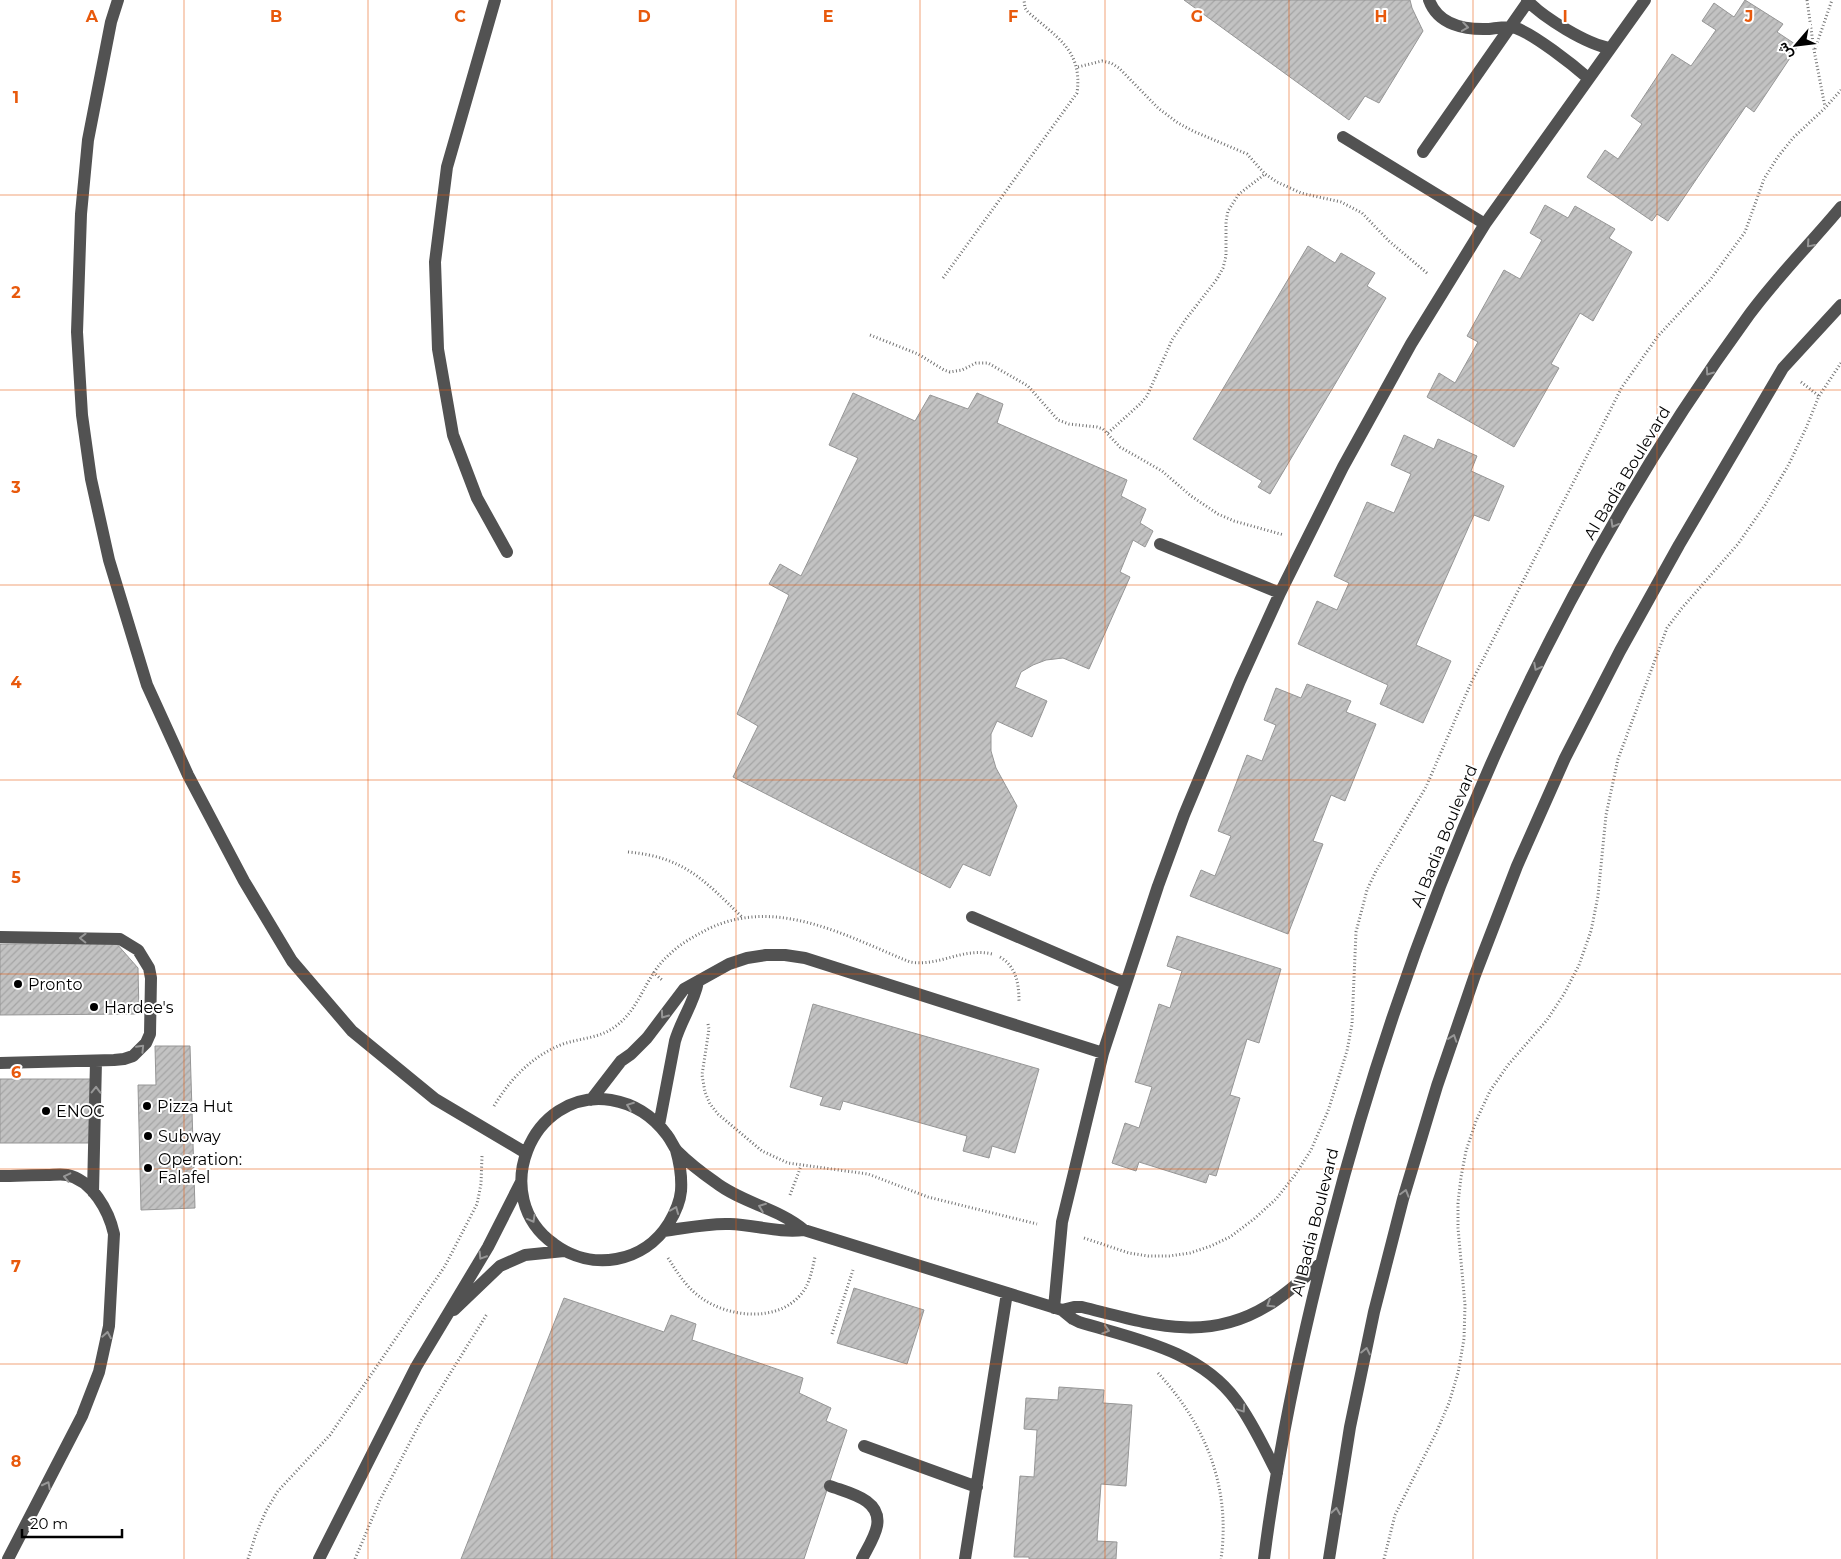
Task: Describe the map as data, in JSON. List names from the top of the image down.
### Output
{
  "streets": {
    "street": ["Al Badia Boulevard"]
  },
  "places": [
    "Pronto",
    "Hardee's",
    "Pizza Hut",
    "ENOC",
    "Subway",
    "Operation: Falafel"
  ],
  "scale_bar": "20 m",
  "north": "bottom left",
  "grid": {
    "columns": [
      "A",
      "B",
      "C",
      "D",
      "E",
      "F",
      "G",
      "H",
      "I",
      "J"
    ],
    "rows": [
      "1",
      "2",
      "3",
      "4",
      "5",
      "6",
      "7",
      "8"
    ]
  }
}
